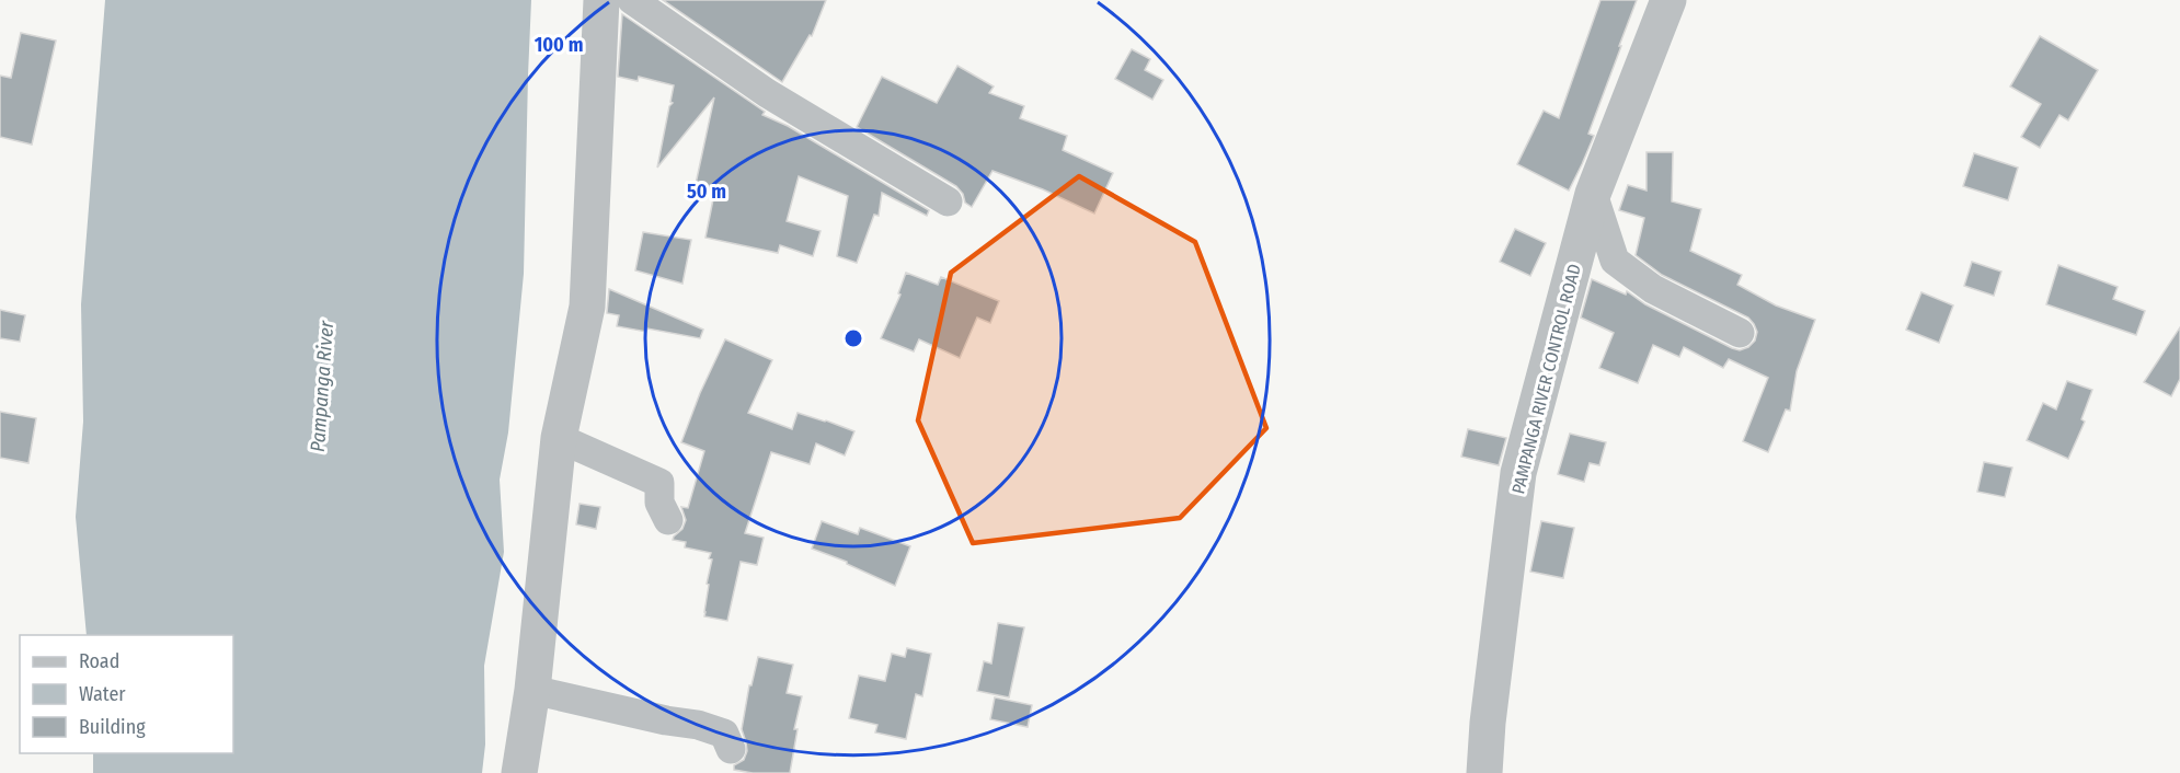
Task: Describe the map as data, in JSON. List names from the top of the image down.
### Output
{
  "streets": {
    "street": ["PAMPANGA RIVER CONTROL ROAD"]
  },
  "water": ["Pampanga River"],
  "legend": ["Road", "Water", "Building"],
  "rings": ["100 m", "50 m"]
}
